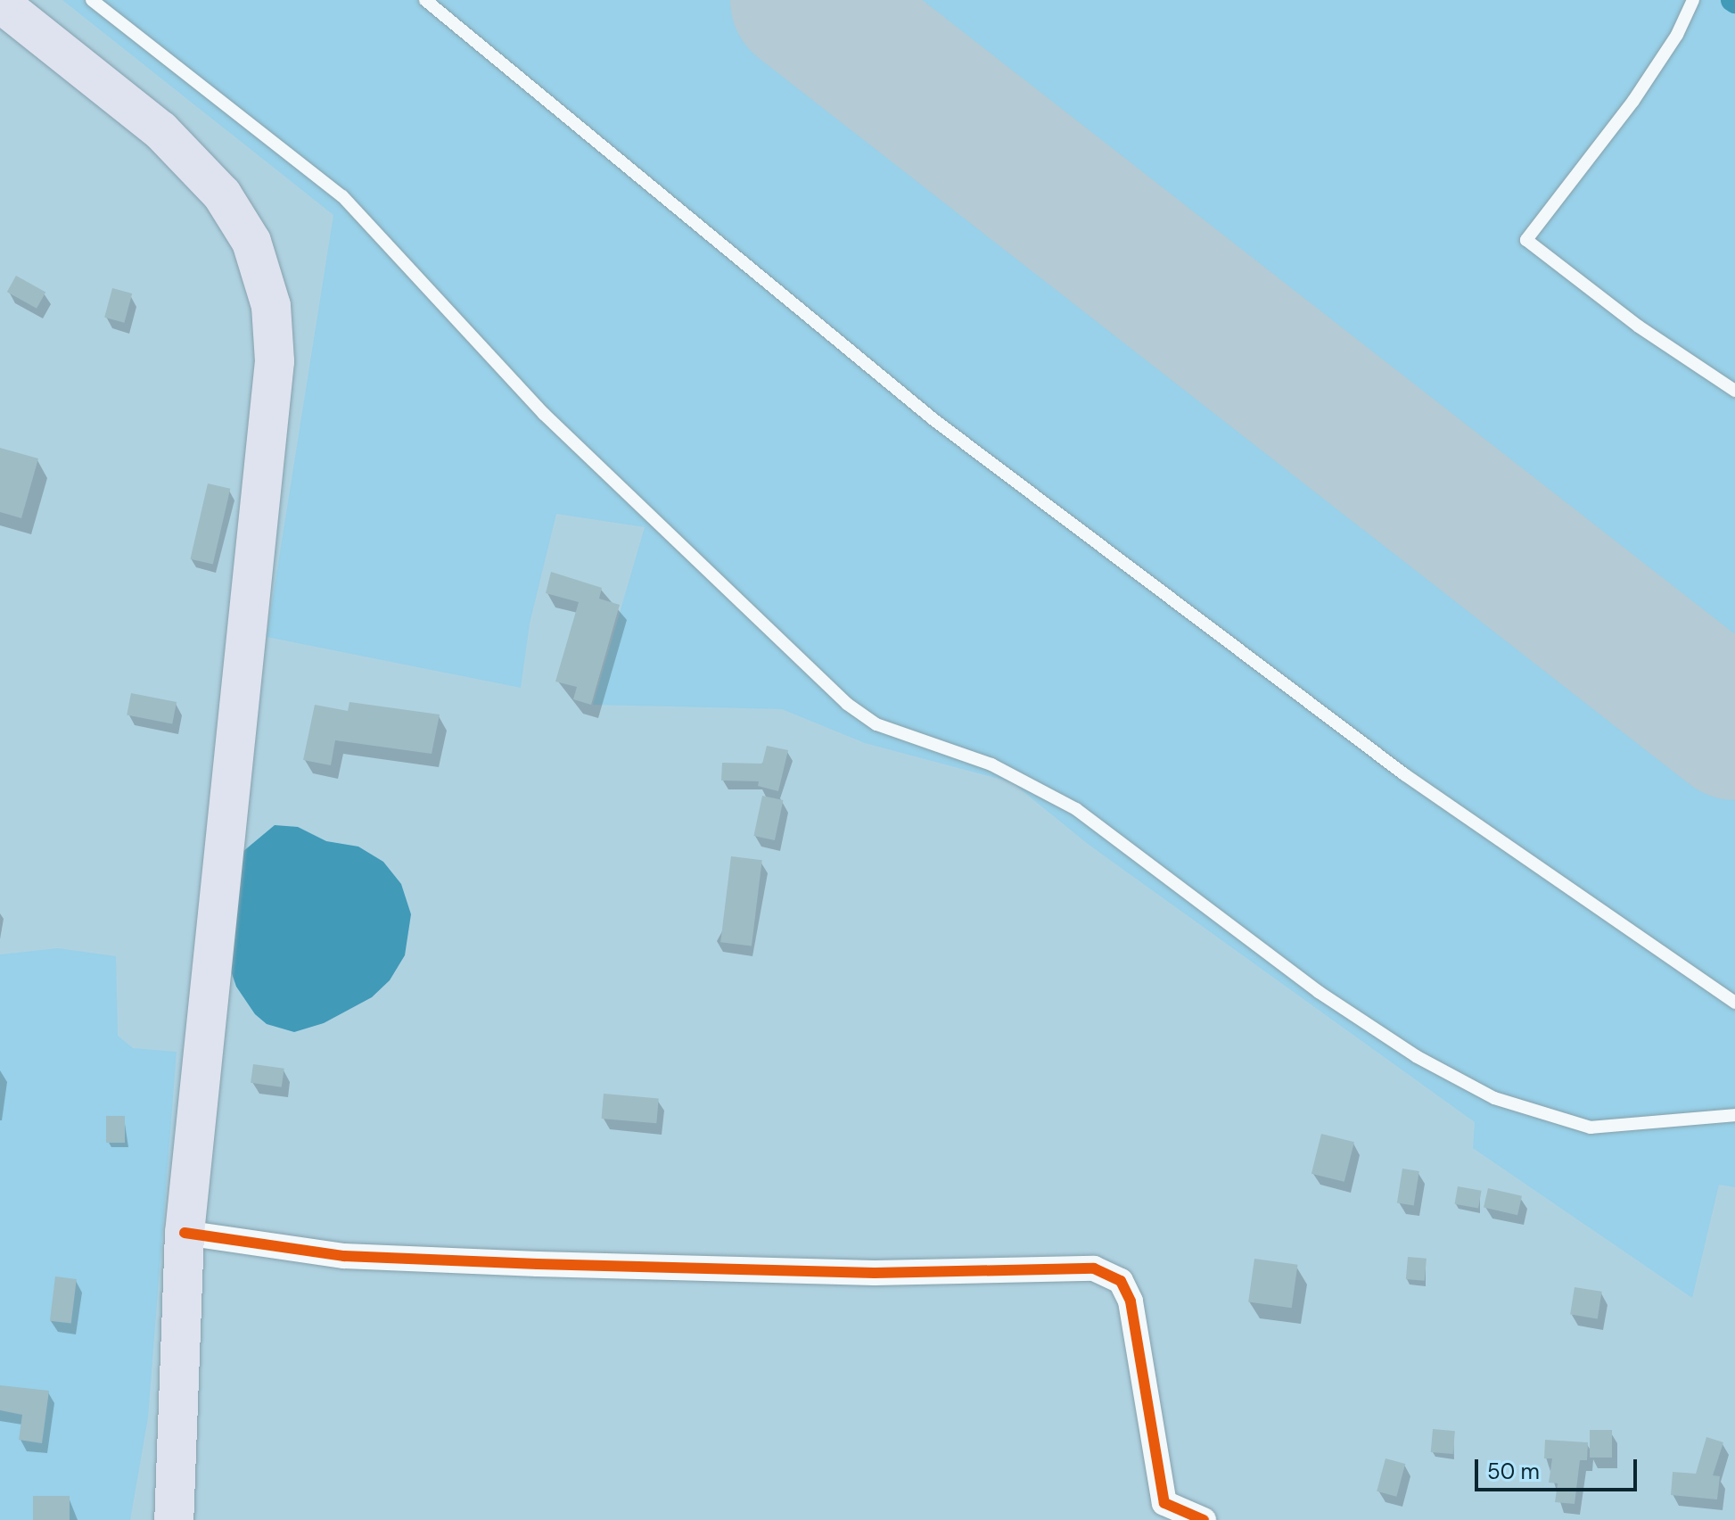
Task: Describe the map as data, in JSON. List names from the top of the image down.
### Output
{
  "scale_bar": "50 m"
}
